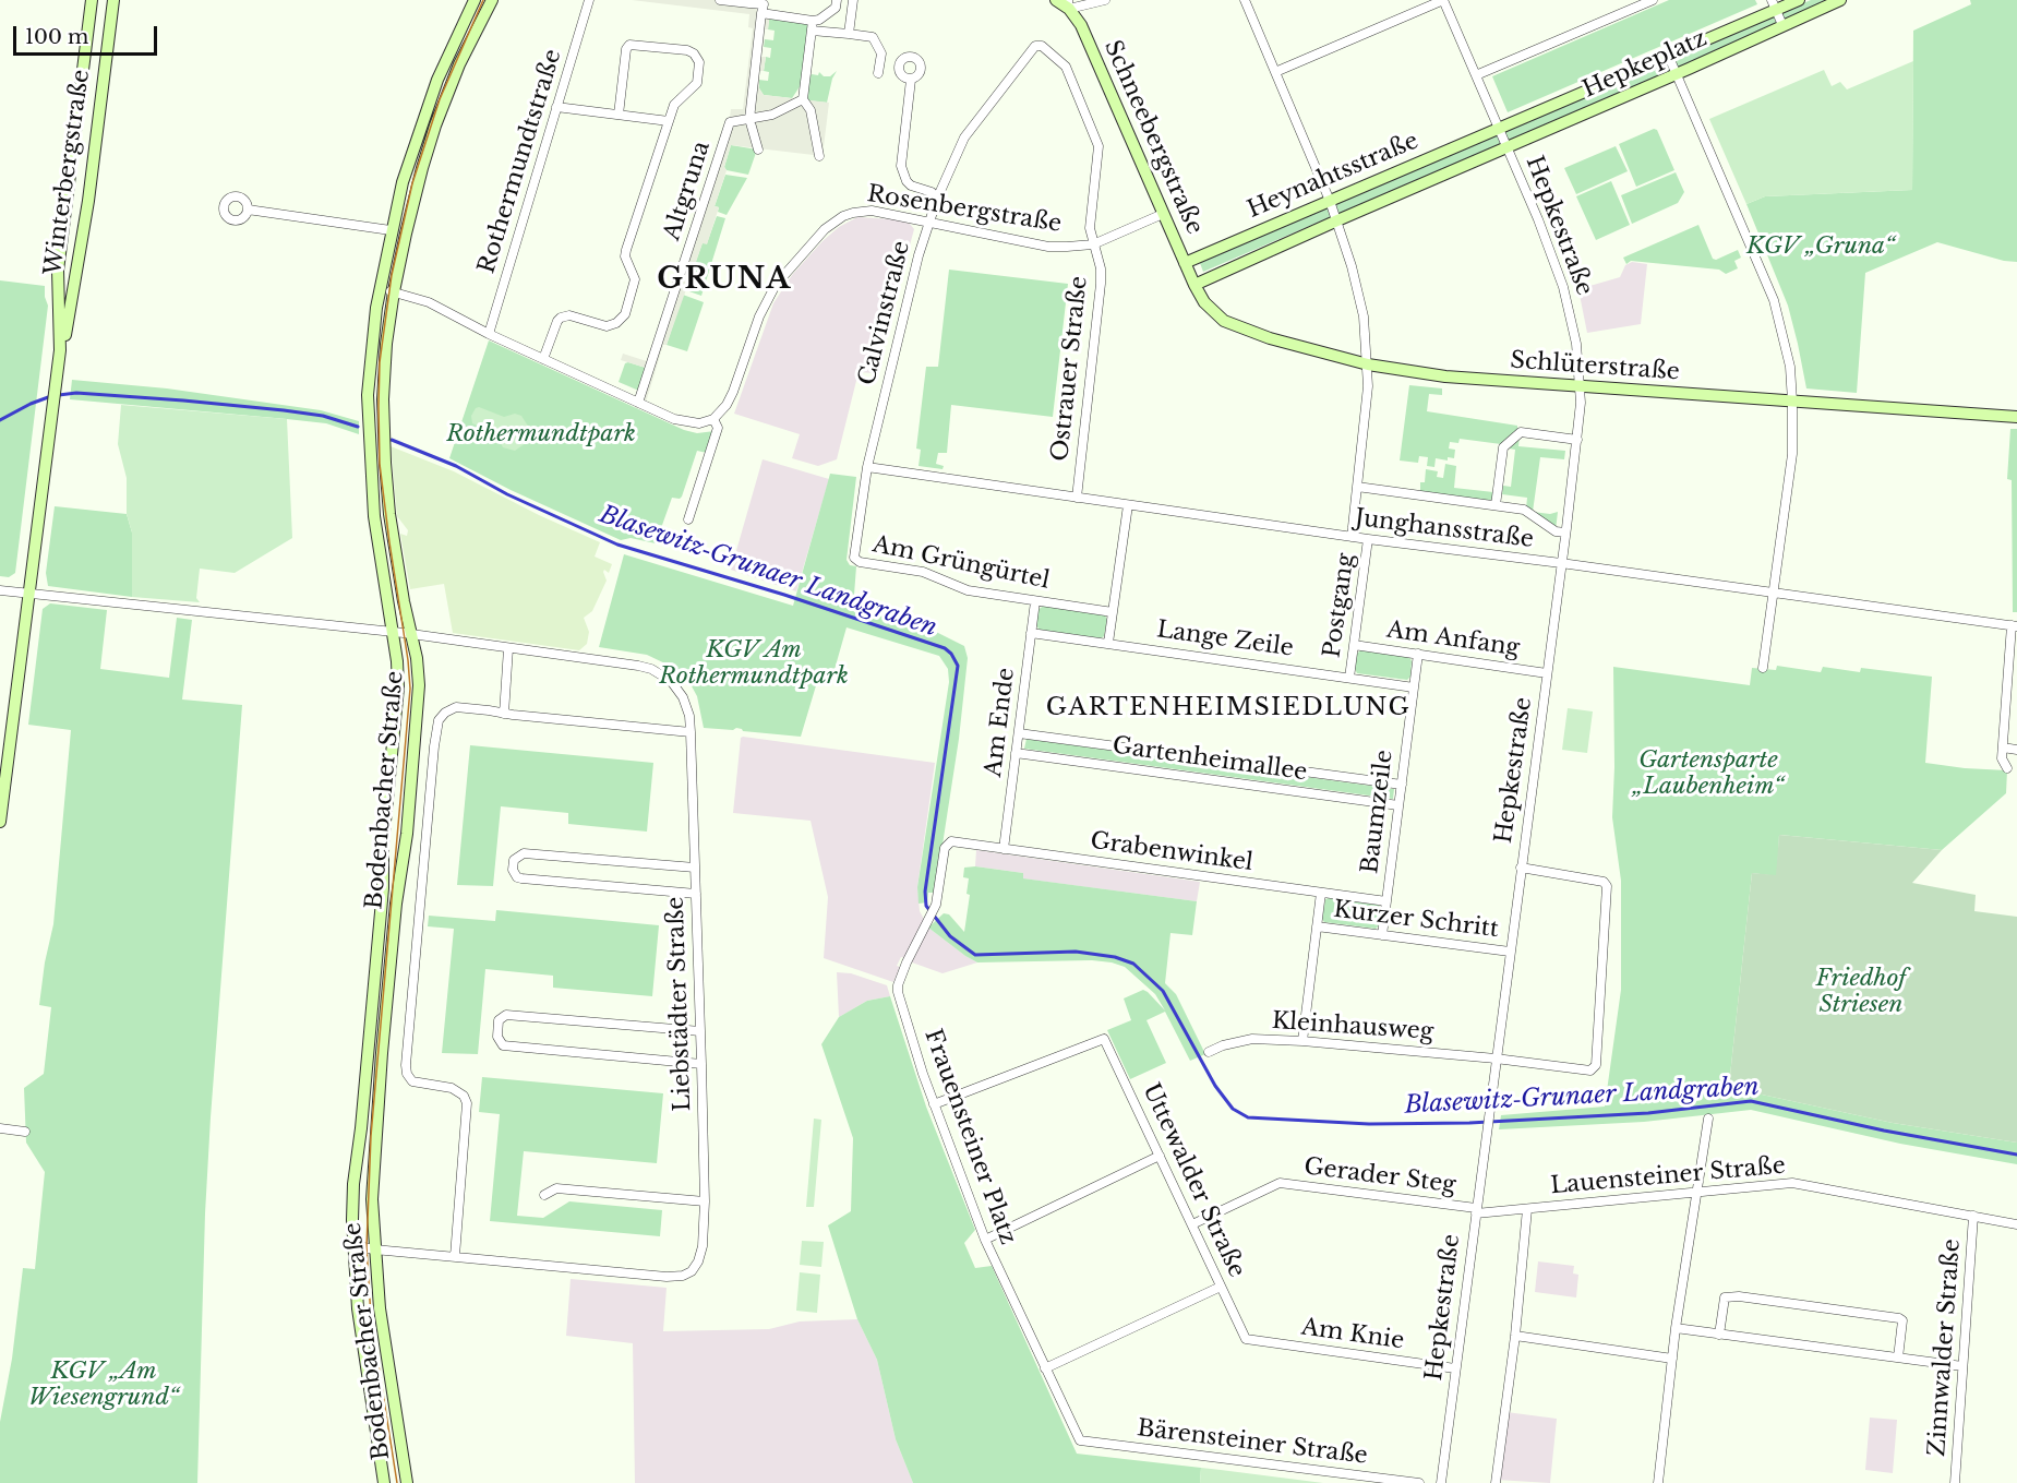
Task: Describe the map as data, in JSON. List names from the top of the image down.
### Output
{
  "streets": {
    "street": [
      "Hepkeplatz",
      "Schneebergstraße",
      "Rothermundtstraße",
      "Winterbergstraße",
      "Heynahtsstraße",
      "Altgruna",
      "Rosenbergstraße",
      "Hepkestraße",
      "Calvinstraße",
      "Schlüterstraße",
      "Ostrauer Straße",
      "Junghansstraße",
      "Am Grüngürtel",
      "Postgang",
      "Lange Zeile",
      "Am Anfang",
      "Am Ende",
      "Gartenheimallee",
      "Bodenbacher Straße",
      "Baumzeile",
      "Grabenwinkel",
      "Kurzer Schritt",
      "Liebstädter Straße",
      "Kleinhausweg",
      "Frauensteiner Platz",
      "Gerader Steg",
      "Lauensteiner Straße",
      "Uttewalder Straße",
      "Am Knie",
      "Zinnwalder Straße",
      "Bärensteiner Straße"
    ]
  },
  "crossings": [
    ["Hepkeplatz", "Heynahtsstraße"],
    ["Hepkeplatz", "Hepkestraße"],
    ["Schneebergstraße", "Heynahtsstraße"],
    ["Schneebergstraße", "Rosenbergstraße"],
    ["Schneebergstraße", "Schlüterstraße"],
    ["Winterbergstraße", "Liebstädter Straße"],
    ["Heynahtsstraße", "Hepkestraße"],
    ["Heynahtsstraße", "Schlüterstraße"],
    ["Rosenbergstraße", "Calvinstraße"],
    ["Rosenbergstraße", "Ostrauer Straße"],
    ["Hepkestraße", "Schlüterstraße"],
    ["Hepkestraße", "Junghansstraße"],
    ["Hepkestraße", "Am Anfang"],
    ["Hepkestraße", "Kurzer Schritt"],
    ["Hepkestraße", "Kleinhausweg"],
    ["Hepkestraße", "Gerader Steg"],
    ["Hepkestraße", "Lauensteiner Straße"],
    ["Hepkestraße", "Am Knie"],
    ["Calvinstraße", "Ostrauer Straße"],
    ["Calvinstraße", "Junghansstraße"],
    ["Calvinstraße", "Am Grüngürtel"],
    ["Ostrauer Straße", "Junghansstraße"],
    ["Junghansstraße", "Am Grüngürtel"],
    ["Junghansstraße", "Postgang"],
    ["Am Grüngürtel", "Am Ende"],
    ["Postgang", "Lange Zeile"],
    ["Postgang", "Am Anfang"],
    ["Lange Zeile", "Am Ende"],
    ["Lange Zeile", "Baumzeile"],
    ["Am Anfang", "Baumzeile"],
    ["Am Ende", "Gartenheimallee"],
    ["Am Ende", "Grabenwinkel"],
    ["Gartenheimallee", "Baumzeile"],
    ["Bodenbacher Straße", "Liebstädter Straße"],
    ["Baumzeile", "Grabenwinkel"],
    ["Baumzeile", "Kurzer Schritt"],
    ["Grabenwinkel", "Frauensteiner Platz"],
    ["Frauensteiner Platz", "Uttewalder Straße"],
    ["Frauensteiner Platz", "Bärensteiner Straße"],
    ["Gerader Steg", "Lauensteiner Straße"],
    ["Gerader Steg", "Uttewalder Straße"],
    ["Lauensteiner Straße", "Zinnwalder Straße"],
    ["Uttewalder Straße", "Am Knie"]
  ],
  "districts": ["GRUNA", "GARTENHEIMSIEDLUNG"],
  "water": ["Blasewitz‐Grunaer Landgraben"],
  "parks": [
    "KGV „Gruna“",
    "Rothermundtpark",
    "KGV Am Rothermundtpark",
    "Gartensparte „Laubenheim“",
    "Friedhof Striesen",
    "KGV „Am Wiesengrund“"
  ],
  "scale_bar": "100 m"
}
